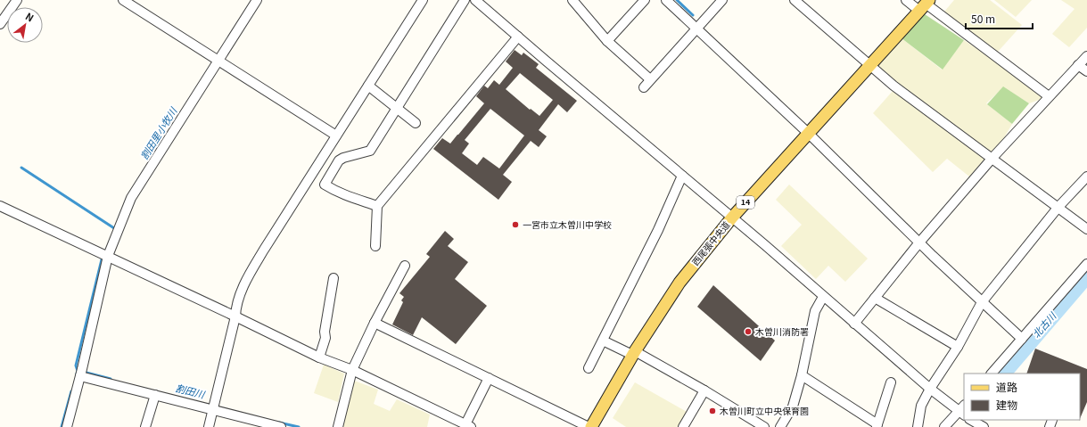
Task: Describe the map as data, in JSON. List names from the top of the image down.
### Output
{
  "streets": {
    "main road": ["14", "西尾張中央道"]
  },
  "water": ["割田里小牧川", "北古川", "割田川"],
  "places": ["一宮市立木曽川中学校", "木曽川消防署", "木曽川町立中央保育園"],
  "legend": ["道路", "建物"],
  "scale_bar": "50 m",
  "north": "top right"
}
